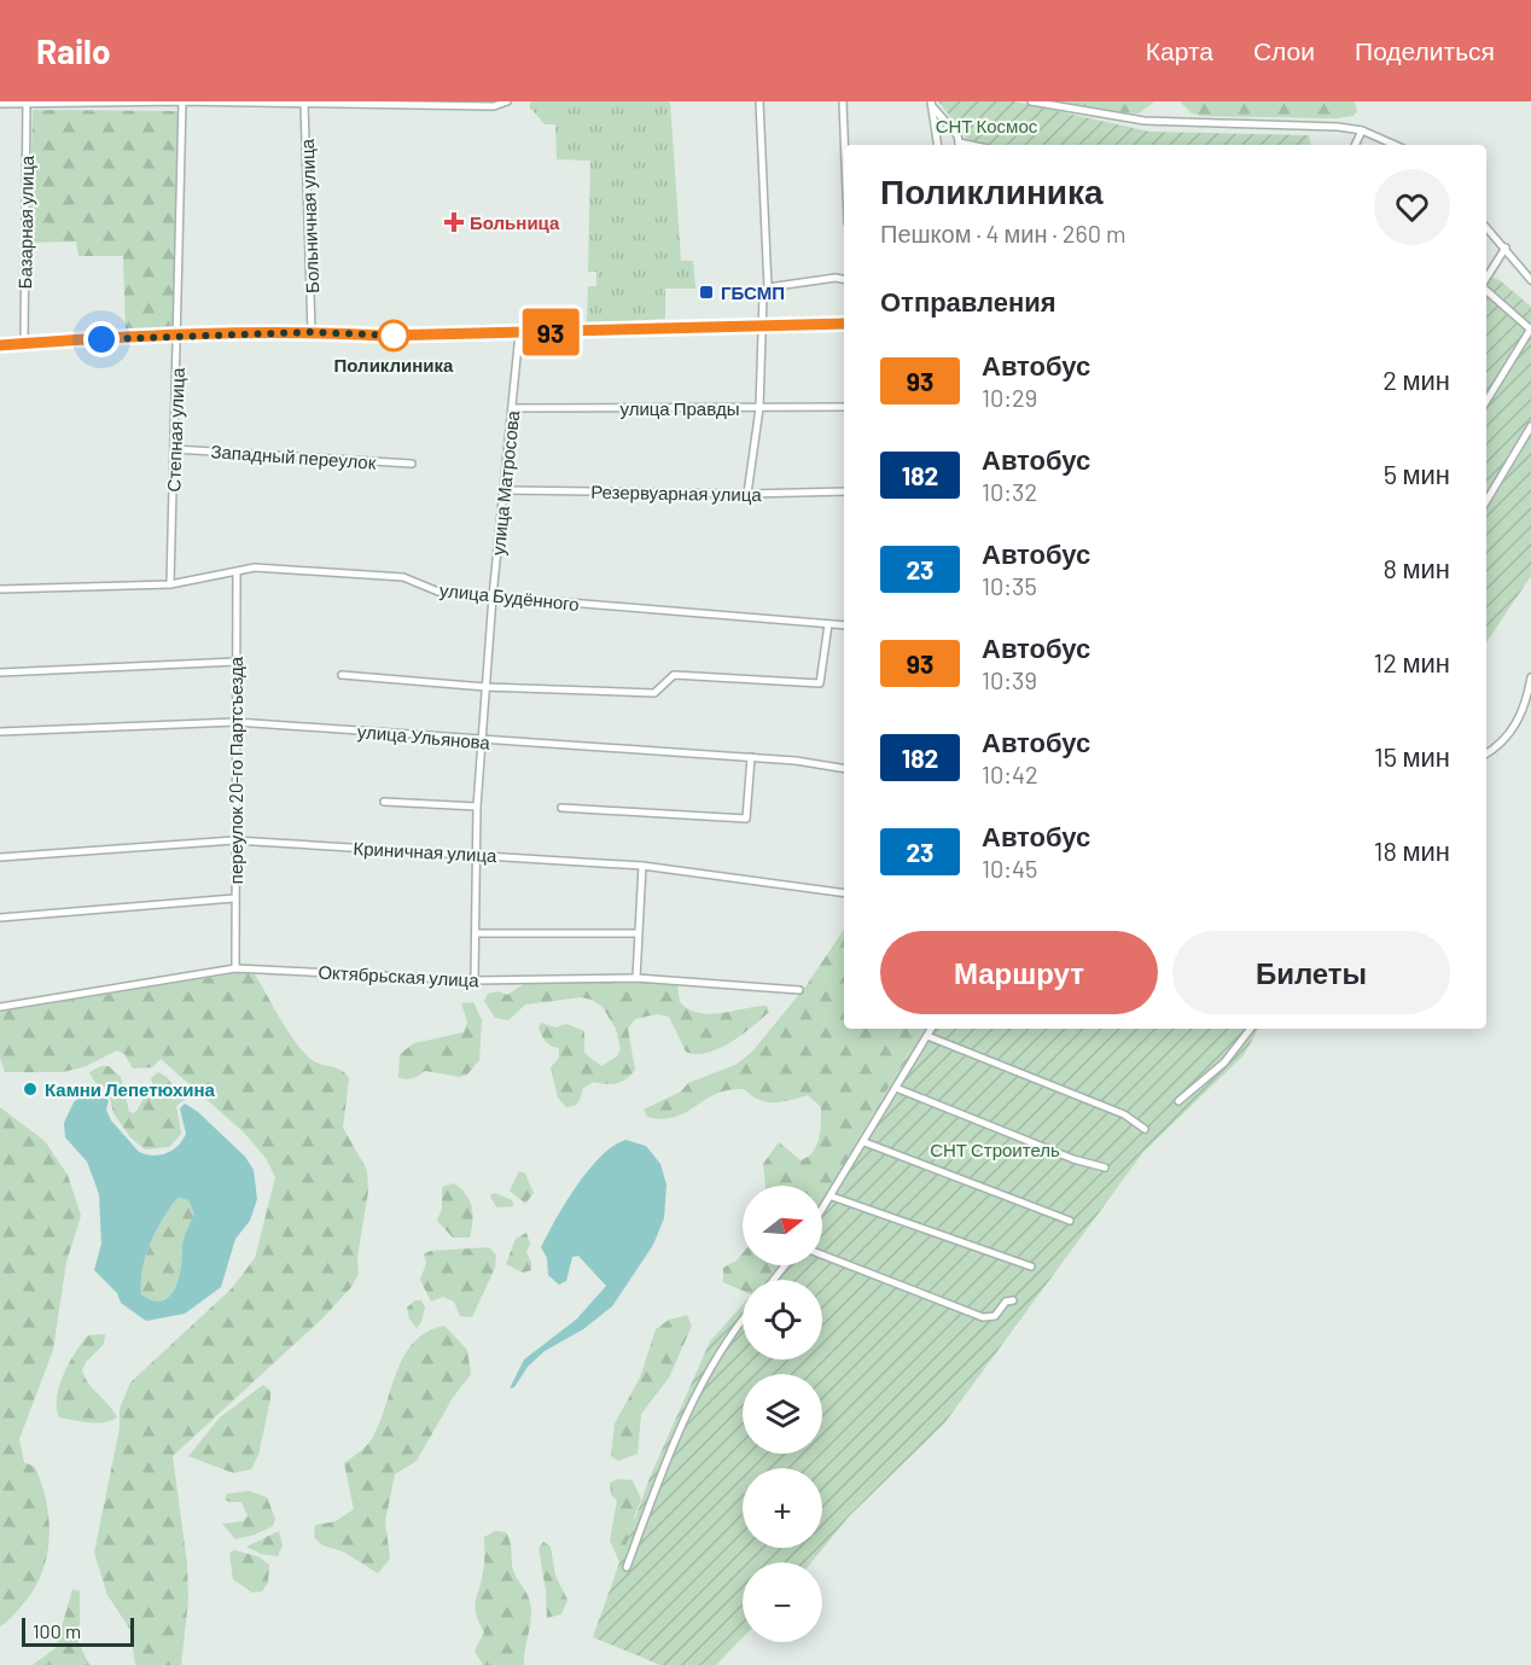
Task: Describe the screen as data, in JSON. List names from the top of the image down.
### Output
{
  "streets": {
    "street": [
      "Больничная улица",
      "Базарная улица",
      "улица Правды",
      "Степная улица",
      "Западный переулок",
      "улица Матросова",
      "Резервуарная улица",
      "улица Будённого",
      "улица Ульянова",
      "переулок 20-го Партсъезда",
      "Криничная улица",
      "Октябрьская улица"
    ]
  },
  "crossings": [
    ["улица Правды", "улица Матросова"],
    ["Степная улица", "Западный переулок"],
    ["Степная улица", "улица Будённого"],
    ["улица Матросова", "Резервуарная улица"],
    ["улица Матросова", "улица Будённого"],
    ["улица Матросова", "улица Ульянова"],
    ["улица Матросова", "Криничная улица"],
    ["улица Матросова", "Октябрьская улица"],
    ["улица Будённого", "переулок 20-го Партсъезда"],
    ["улица Ульянова", "переулок 20-го Партсъезда"],
    ["переулок 20-го Партсъезда", "Криничная улица"],
    ["переулок 20-го Партсъезда", "Октябрьская улица"]
  ],
  "parks": ["СНТ Космос", "СНТ Строитель"],
  "places": {
    "health": ["Больница"],
    "transit": ["ГБСМП"],
    "other": ["Поликлиника", "Камни Лепетюхина"]
  },
  "lines": ["bus line 93"],
  "scale_bar": "100 m",
  "north": "right",
  "page": {
    "header": "Railo",
    "nav": ["Карта", "Слои", "Поделиться"],
    "on_map": "93",
    "heading": [
      ["Поликлиника", "Пешком · 4 мин · 260 m"],
      "Отправления"
    ],
    "list": [
      {
        "mark": "93",
        "name": "Автобус",
        "note": "10:29",
        "value": "2 мин"
      },
      {
        "mark": "182",
        "name": "Автобус",
        "note": "10:32",
        "value": "5 мин"
      },
      {
        "mark": "23",
        "name": "Автобус",
        "note": "10:35",
        "value": "8 мин"
      },
      {
        "mark": "93",
        "name": "Автобус",
        "note": "10:39",
        "value": "12 мин"
      },
      {
        "mark": "182",
        "name": "Автобус",
        "note": "10:42",
        "value": "15 мин"
      },
      {
        "mark": "23",
        "name": "Автобус",
        "note": "10:45",
        "value": "18 мин"
      }
    ],
    "buttons": ["Маршрут", "Билеты"],
    "map_buttons": ["+", "−"],
    "scale": "100 m"
  }
}
